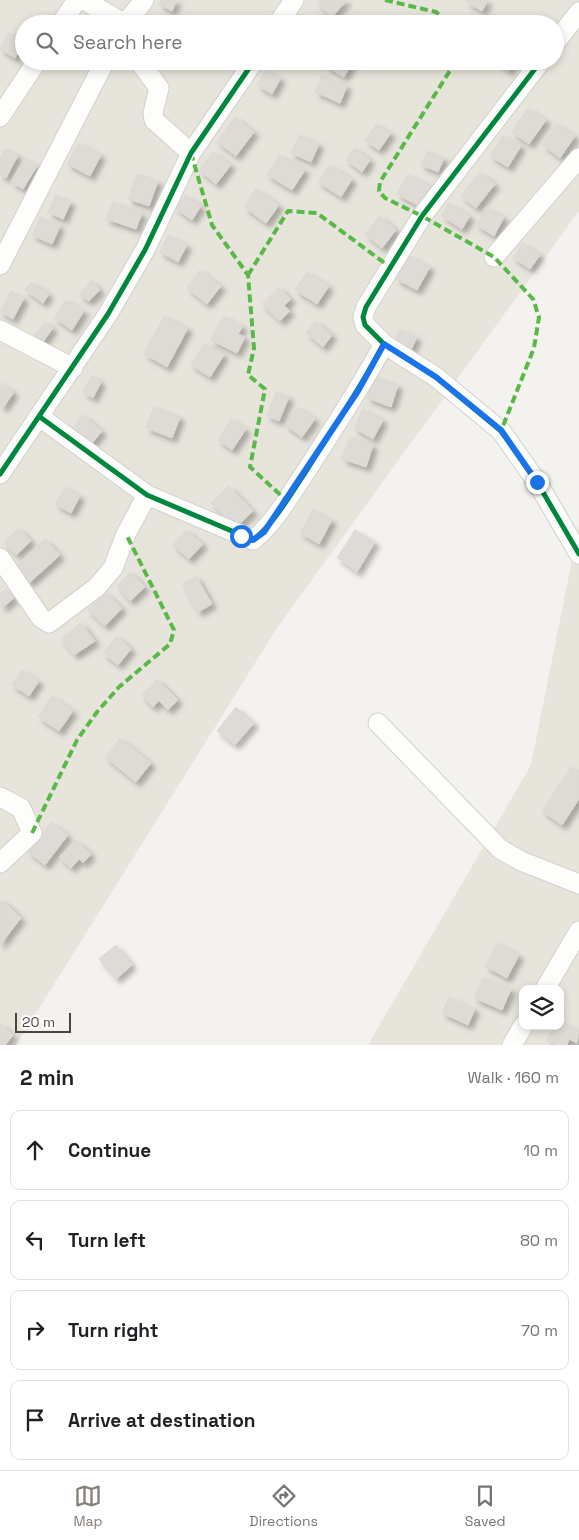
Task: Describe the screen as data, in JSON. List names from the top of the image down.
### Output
{
  "scale_bar": "20 m",
  "page": {
    "search": "Search here",
    "scale": "20 m",
    "heading": ["2 min", "Walk · 160 m"],
    "list": [
      ["Continue", "10 m"],
      ["Turn left", "80 m"],
      ["Turn right", "70 m"],
      "Arrive at destination"
    ],
    "nav": ["Map", "Directions", "Saved"]
  }
}
